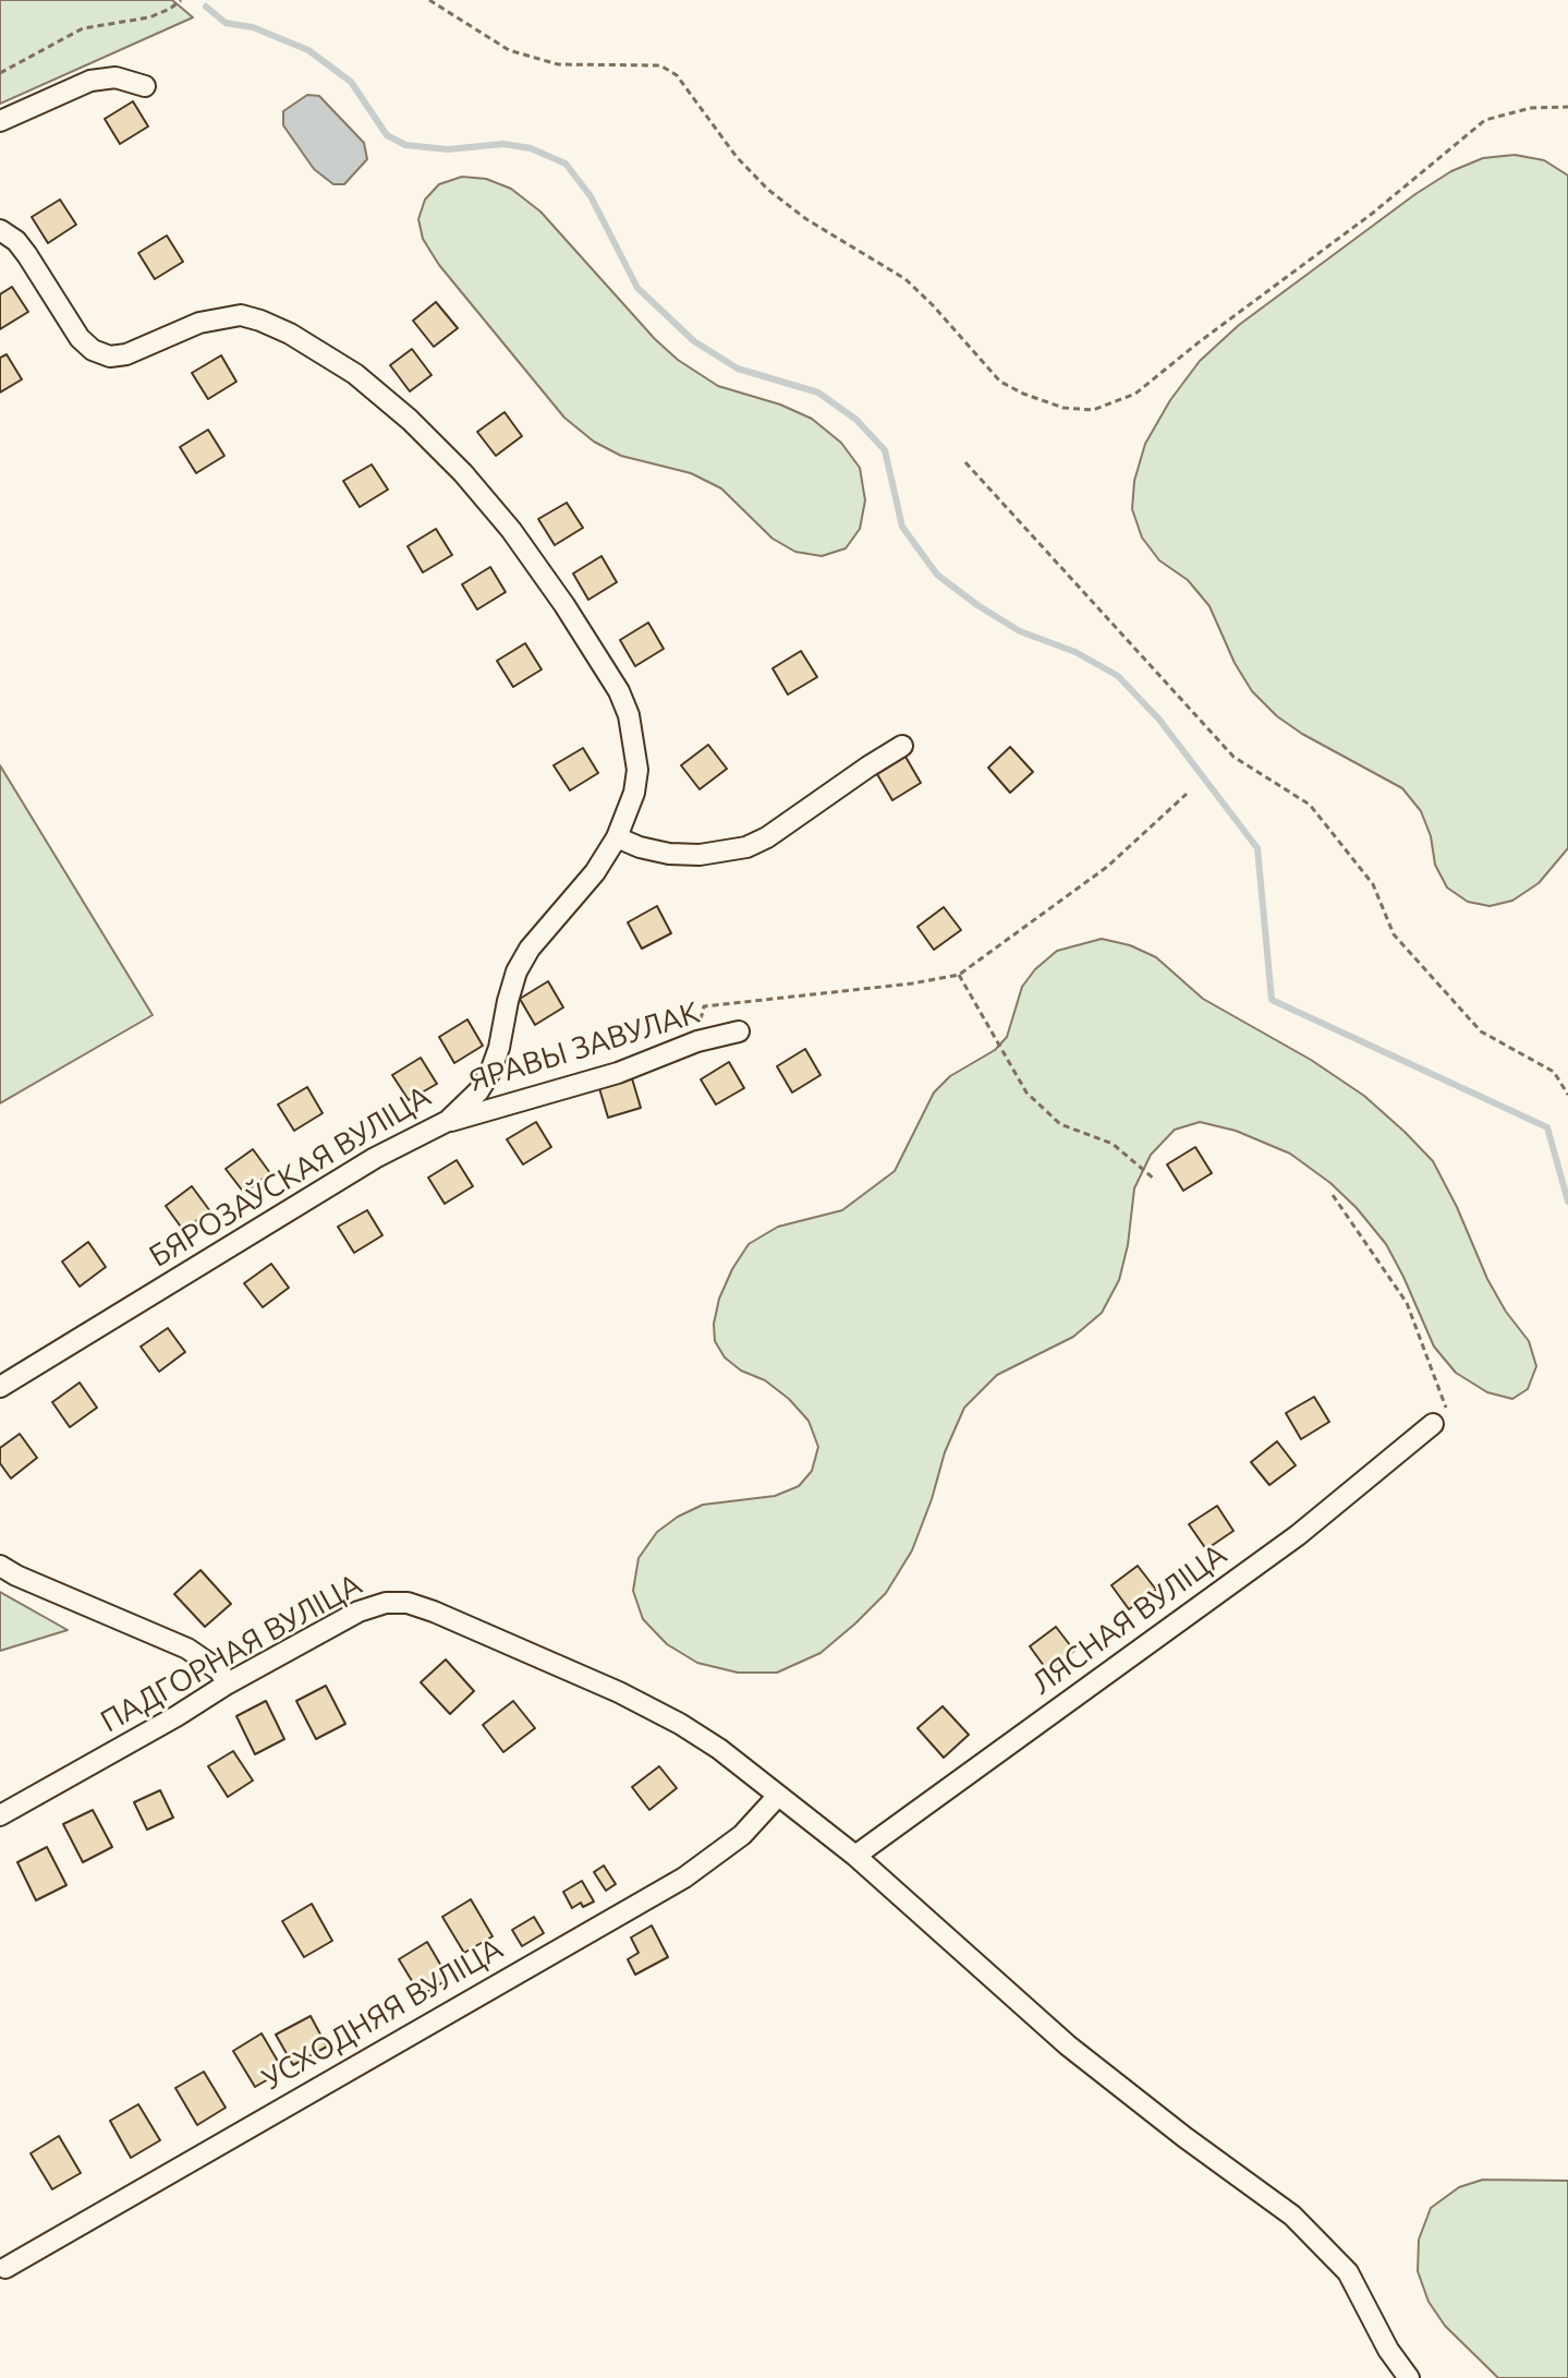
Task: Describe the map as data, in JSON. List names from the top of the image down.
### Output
{
  "streets": {
    "street": [
      "ЯРАВЫ ЗАВУЛАК",
      "БЯРОЗАЎСКАЯ ВУЛІЦА",
      "ЛЯСНАЯ ВУЛІЦА",
      "ПАДГОРНАЯ ВУЛІЦА",
      "УСХОДНЯЯ ВУЛІЦА"
    ]
  },
  "crossings": [
    ["ЯРАВЫ ЗАВУЛАК", "БЯРОЗАЎСКАЯ ВУЛІЦА"],
    ["ЛЯСНАЯ ВУЛІЦА", "ПАДГОРНАЯ ВУЛІЦА"],
    ["ПАДГОРНАЯ ВУЛІЦА", "УСХОДНЯЯ ВУЛІЦА"]
  ]
}
